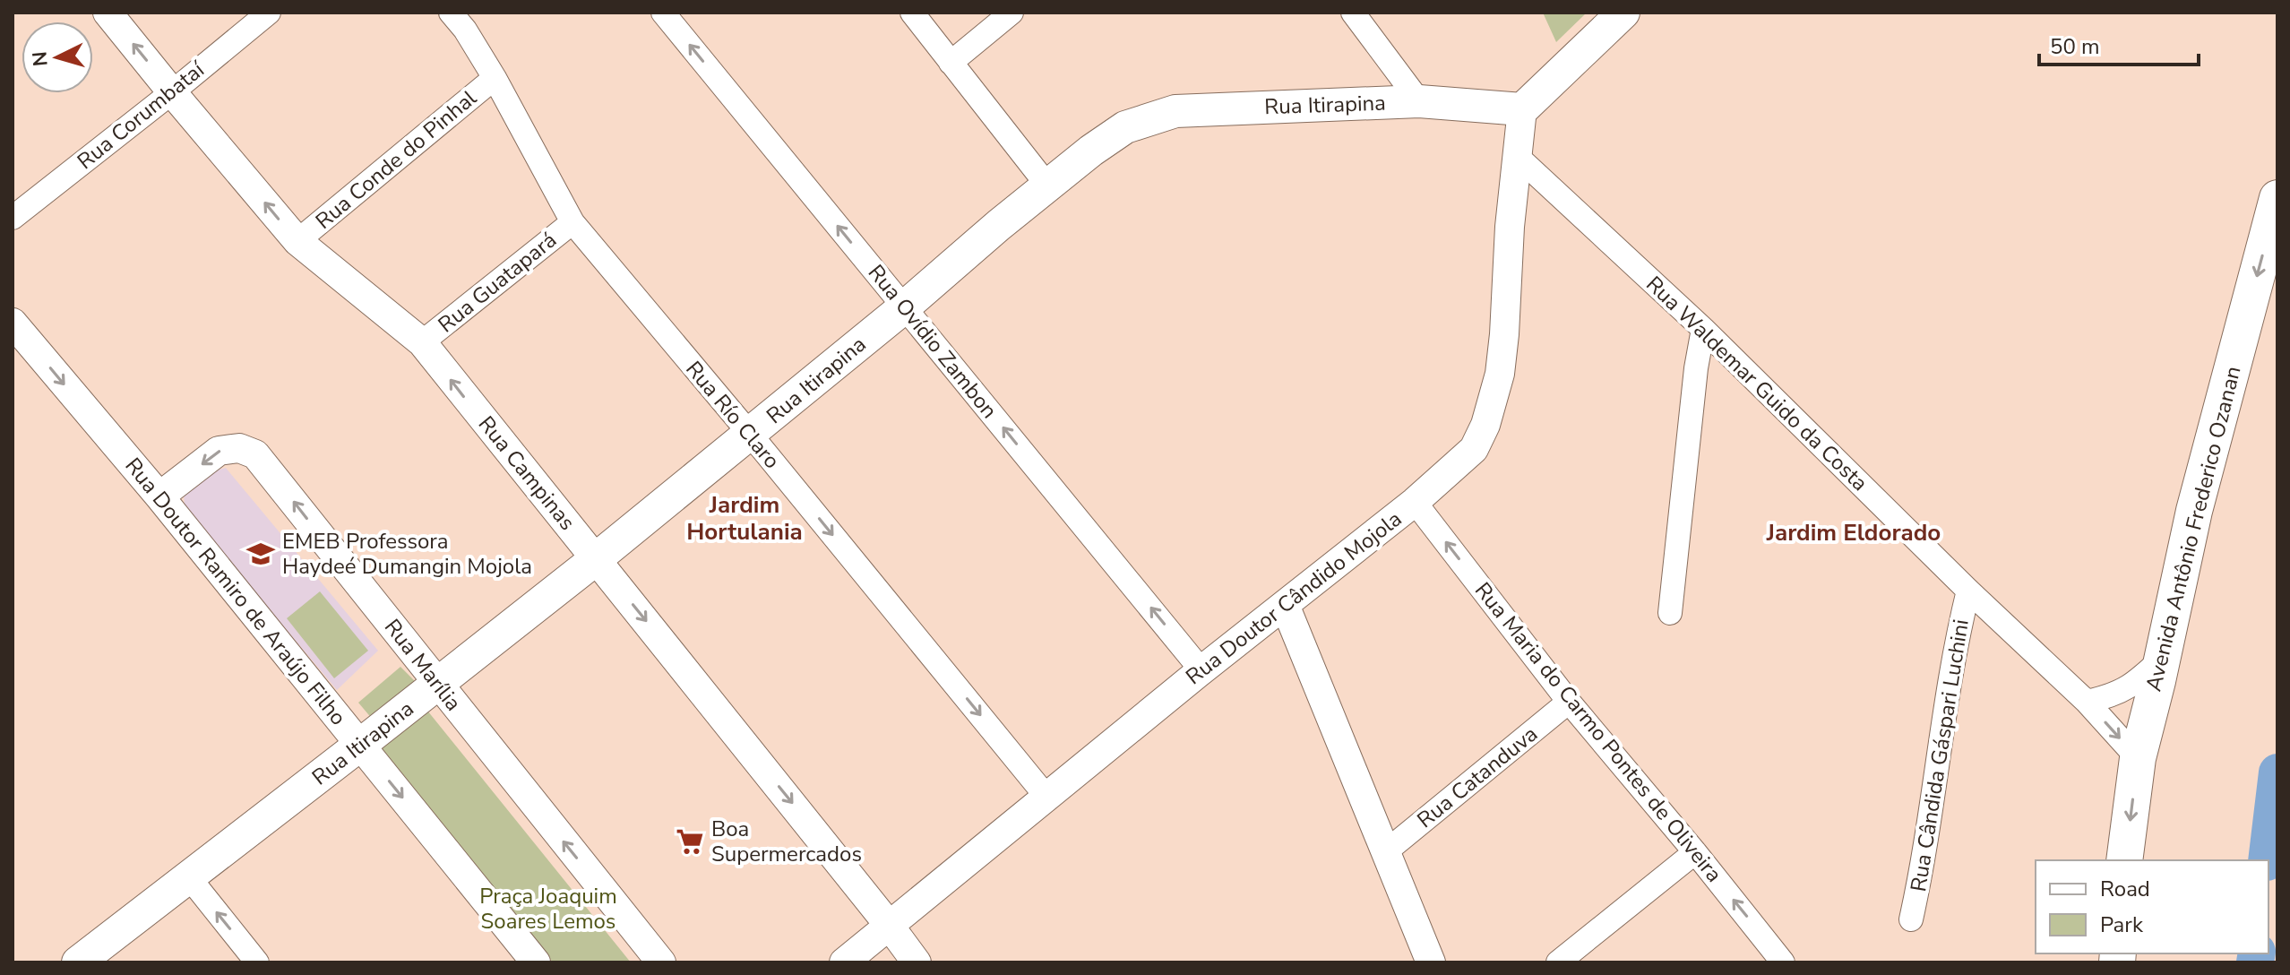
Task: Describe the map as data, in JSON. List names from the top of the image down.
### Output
{
  "streets": {
    "main road": ["Rua Itirapina", "Avenida Antônio Frederico Ozanan"],
    "street": [
      "Rua Corumbataí",
      "Rua Conde do Pinhal",
      "Rua Guatapará",
      "Rua Ovídio Zambon",
      "Rua Waldemar Guido da Costa",
      "Rua Río Claro",
      "Rua Campinas",
      "Rua Doutor Ramiro de Araújo Filho",
      "Rua Doutor Cândido Mojola",
      "Rua Marília",
      "Rua Maria do Carmo Pontes de Oliveira",
      "Rua Cândida Gáspari Luchini",
      "Rua Catanduva"
    ]
  },
  "crossings": [
    ["Rua Itirapina", "Rua Ovídio Zambon"],
    ["Rua Itirapina", "Rua Río Claro"],
    ["Rua Itirapina", "Rua Campinas"],
    ["Rua Itirapina", "Rua Doutor Ramiro de Araújo Filho"],
    ["Rua Itirapina", "Rua Doutor Cândido Mojola"],
    ["Rua Itirapina", "Rua Marília"],
    ["Rua Corumbataí", "Rua Campinas"],
    ["Rua Conde do Pinhal", "Rua Río Claro"],
    ["Rua Conde do Pinhal", "Rua Campinas"],
    ["Rua Guatapará", "Rua Río Claro"],
    ["Rua Guatapará", "Rua Campinas"],
    ["Rua Ovídio Zambon", "Rua Doutor Cândido Mojola"],
    ["Rua Waldemar Guido da Costa", "Avenida Antônio Frederico Ozanan"],
    ["Rua Waldemar Guido da Costa", "Rua Doutor Cândido Mojola"],
    ["Rua Waldemar Guido da Costa", "Rua Cândida Gáspari Luchini"],
    ["Rua Río Claro", "Rua Doutor Cândido Mojola"],
    ["Rua Campinas", "Rua Doutor Cândido Mojola"],
    ["Rua Doutor Ramiro de Araújo Filho", "Rua Marília"],
    ["Rua Doutor Cândido Mojola", "Rua Maria do Carmo Pontes de Oliveira"],
    ["Rua Maria do Carmo Pontes de Oliveira", "Rua Catanduva"]
  ],
  "one_way": [
    "Rua Ovídio Zambon",
    "Rua Río Claro",
    "Avenida Antônio Frederico Ozanan",
    "Rua Doutor Ramiro de Araújo Filho",
    "Rua Marília"
  ],
  "districts": ["Jardim Hortulania", "Jardim Eldorado"],
  "parks": ["Praça Joaquim Soares Lemos"],
  "places": {
    "school or university": ["EMEB Professora Haydeé Dumangin Mojola"],
    "supermarket": ["Boa Supermercados"]
  },
  "legend": ["Road", "Park"],
  "scale_bar": "50 m",
  "north": "left"
}
